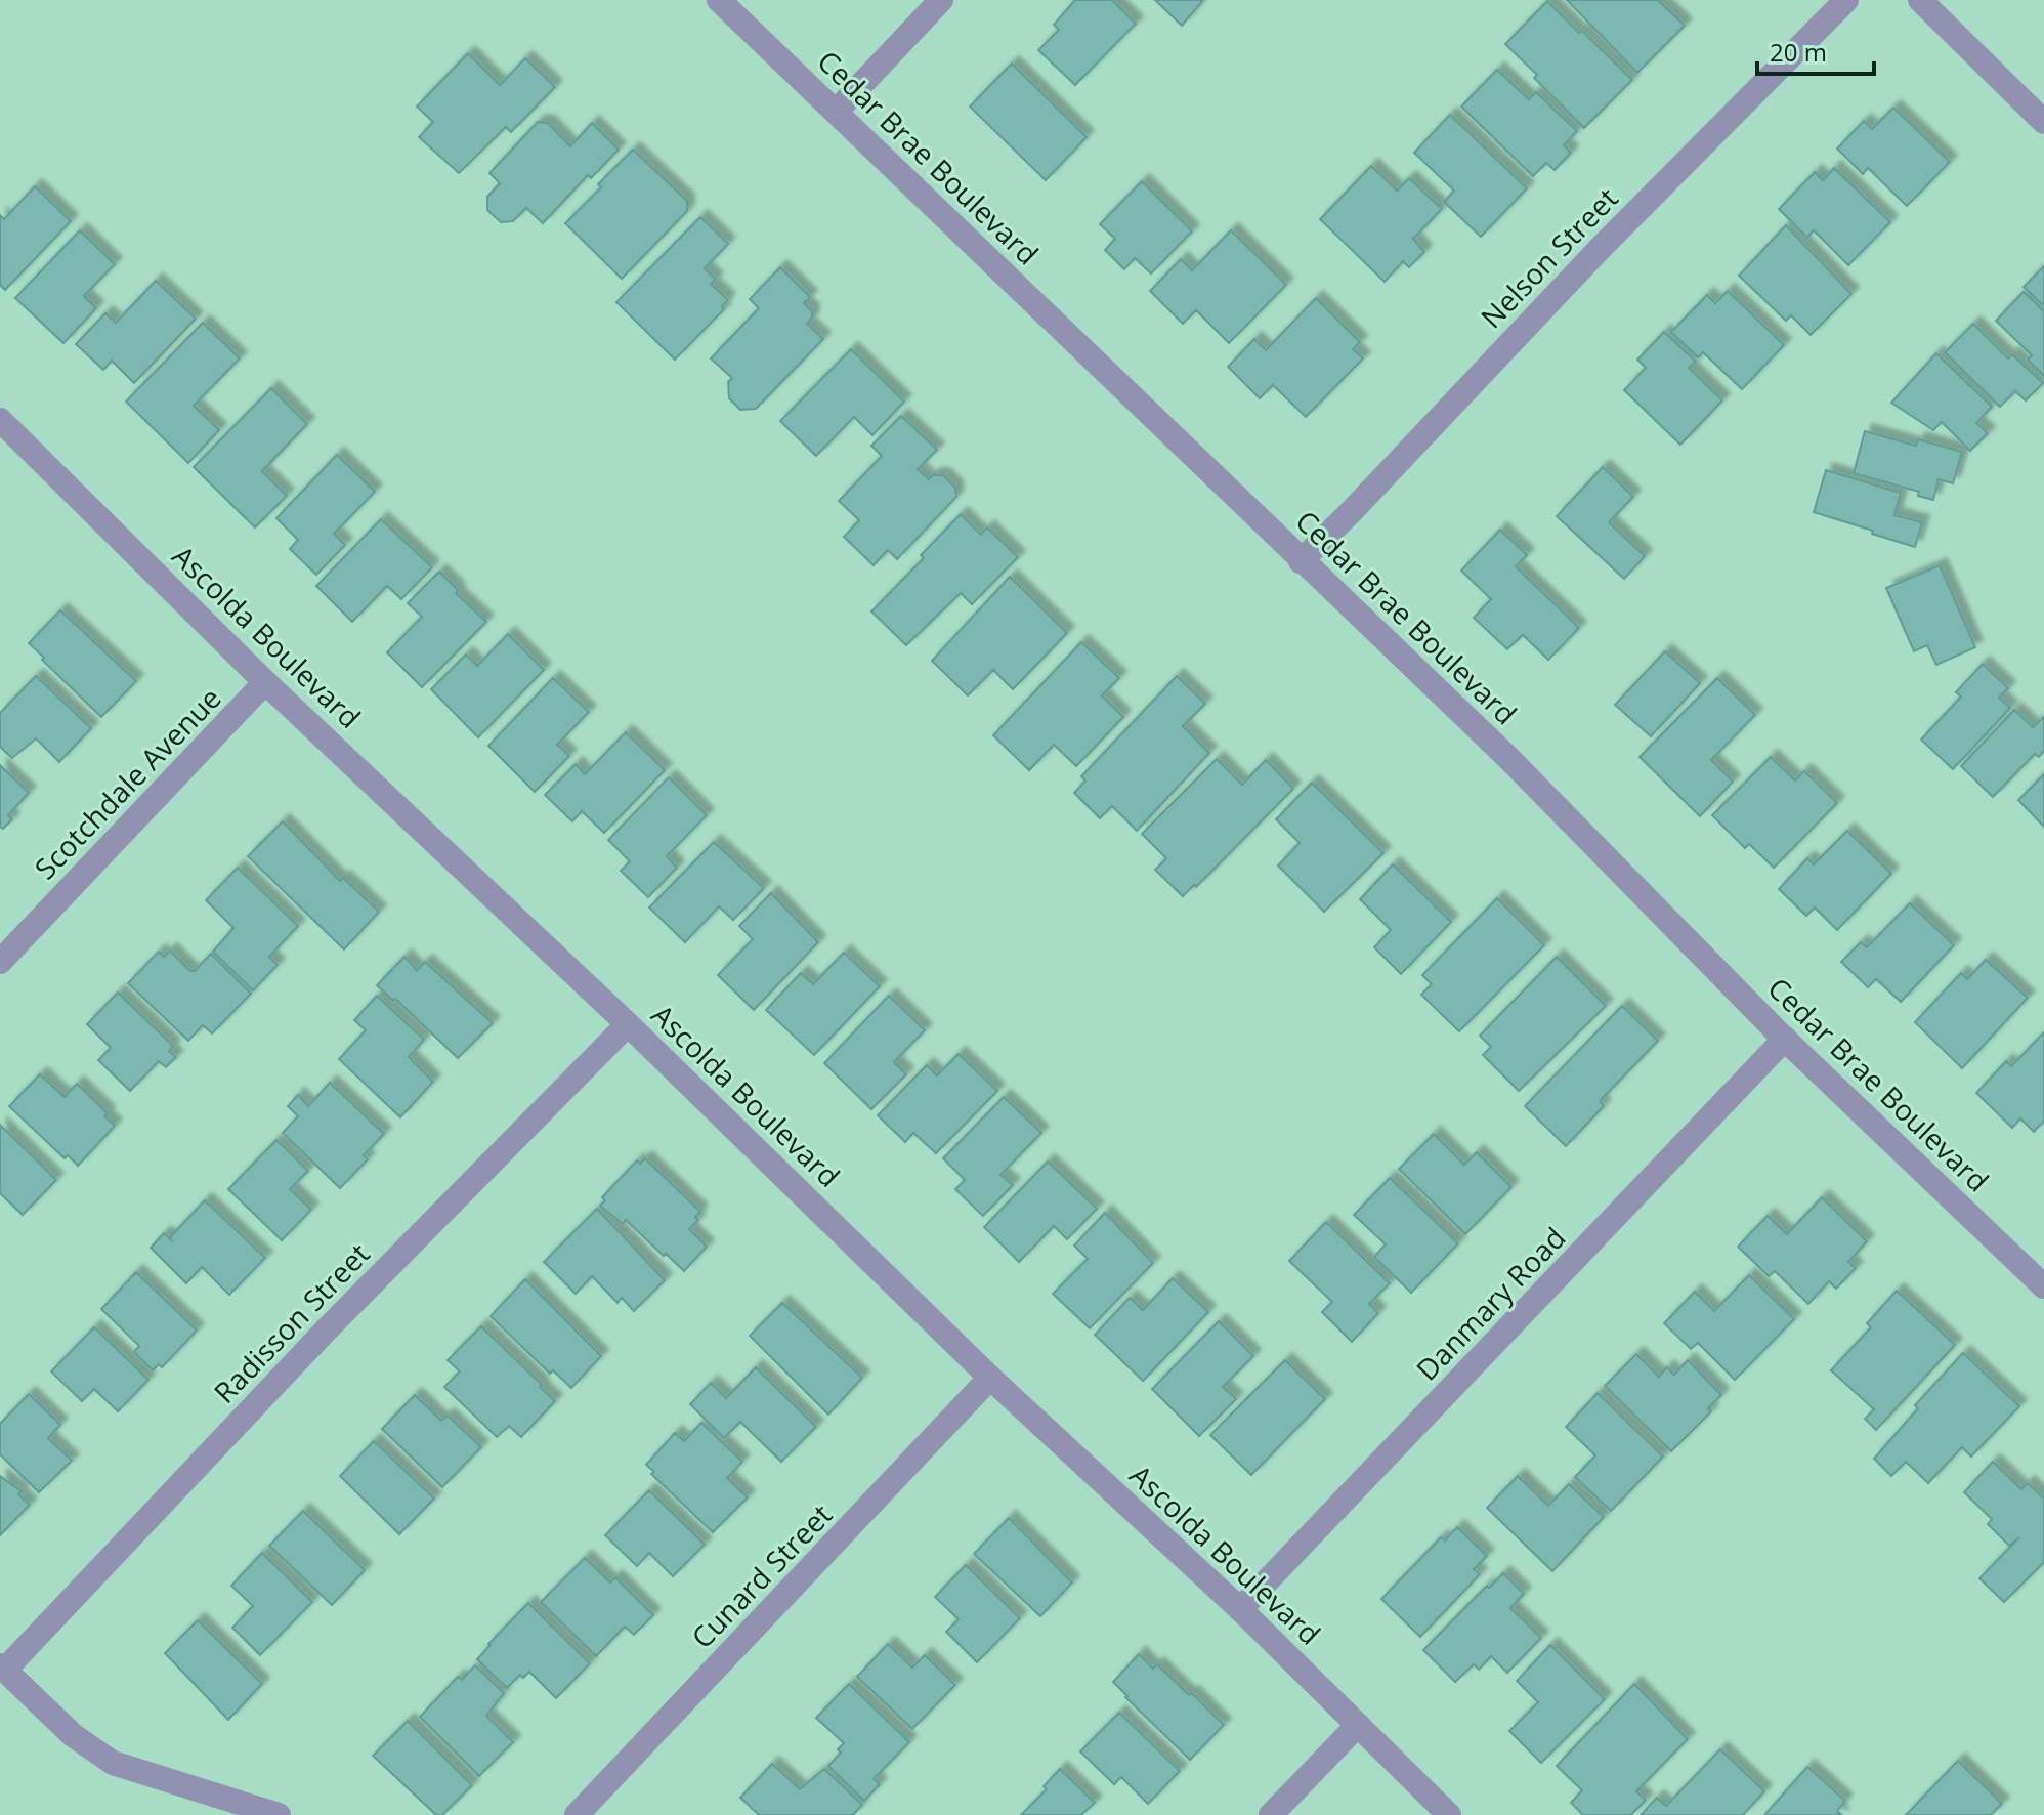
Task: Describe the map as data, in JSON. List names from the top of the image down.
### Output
{
  "streets": {
    "street": [
      "Cedar Brae Boulevard",
      "Nelson Street",
      "Ascolda Boulevard",
      "Scotchdale Avenue",
      "Danmary Road",
      "Radisson Street",
      "Cunard Street"
    ]
  },
  "crossings": [
    ["Cedar Brae Boulevard", "Nelson Street"],
    ["Cedar Brae Boulevard", "Danmary Road"],
    ["Ascolda Boulevard", "Scotchdale Avenue"],
    ["Ascolda Boulevard", "Danmary Road"],
    ["Ascolda Boulevard", "Radisson Street"],
    ["Ascolda Boulevard", "Cunard Street"]
  ],
  "scale_bar": "20 m"
}
